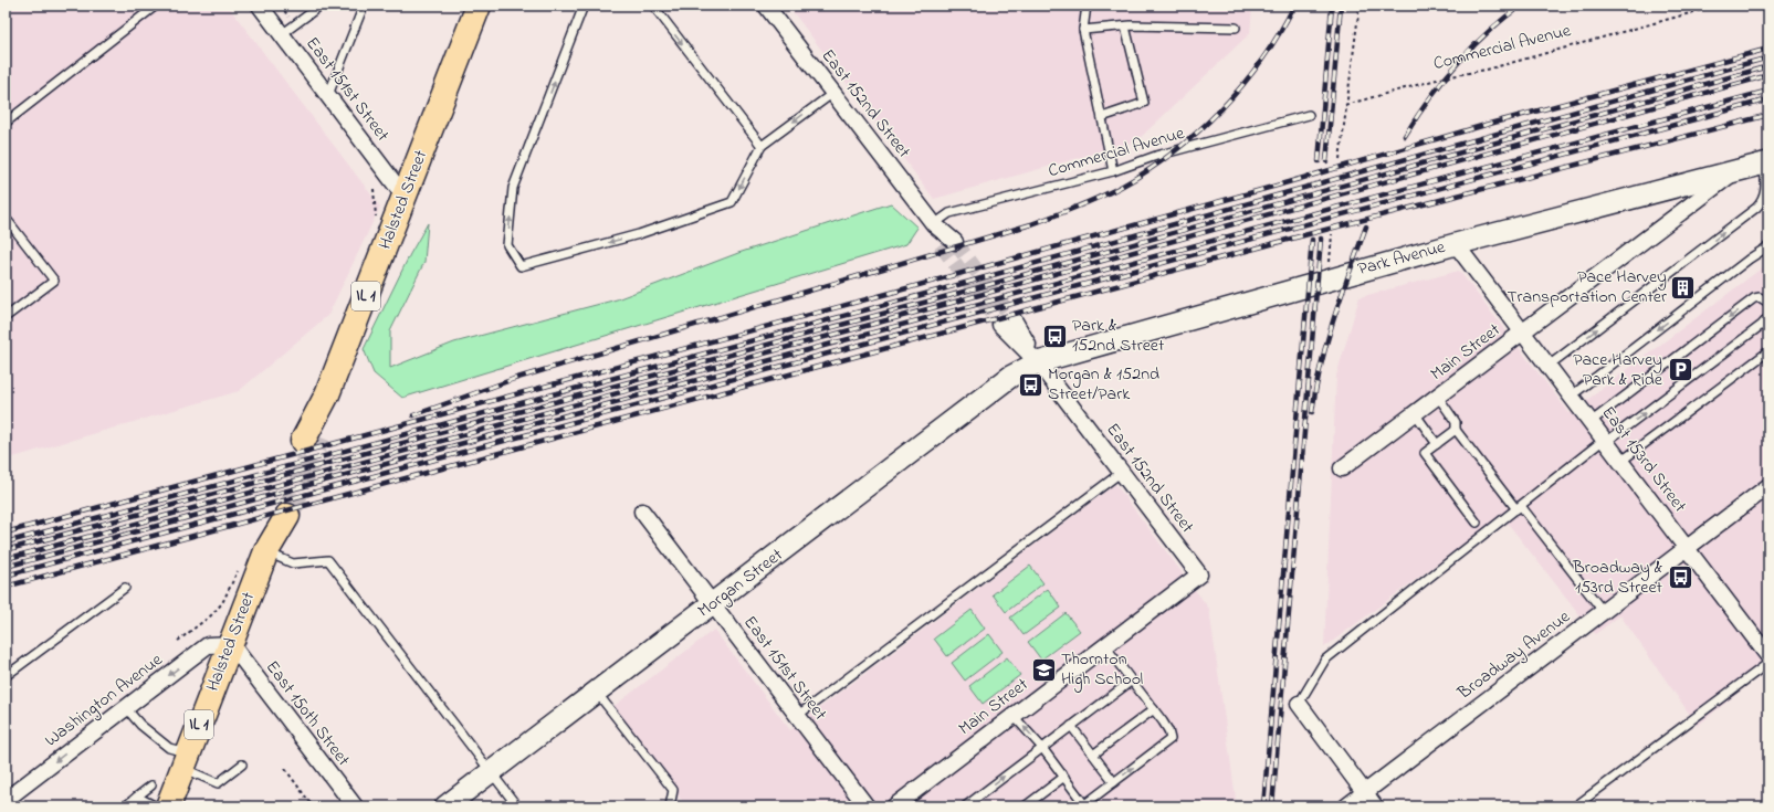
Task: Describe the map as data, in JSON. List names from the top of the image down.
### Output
{
  "streets": {
    "main road": ["Halsted Street", "IL 1"],
    "street": [
      "East 151st Street",
      "East 152nd Street",
      "Park Avenue",
      "Main Street",
      "East 153rd Street",
      "Morgan Street",
      "Broadway Avenue",
      "Washington Avenue",
      "East 150th Street"
    ],
    "lane": ["Commercial Avenue"]
  },
  "crossings": [
    ["Commercial Avenue", "East 152nd Street"],
    ["East 151st Street", "Halsted Street"],
    ["East 151st Street", "Morgan Street"],
    ["East 152nd Street", "Park Avenue"],
    ["East 152nd Street", "Main Street"],
    ["East 152nd Street", "Morgan Street"],
    ["Halsted Street", "Washington Avenue"],
    ["Halsted Street", "East 150th Street"],
    ["Park Avenue", "Main Street"],
    ["Park Avenue", "East 153rd Street"],
    ["Park Avenue", "Morgan Street"],
    ["Main Street", "East 153rd Street"],
    ["East 153rd Street", "Broadway Avenue"],
    ["Washington Avenue", "East 150th Street"]
  ],
  "one_way": ["Washington Avenue"],
  "places": {
    "building": ["Pace Harvey Transportation Center"],
    "bus stop": ["Park & 152nd Street", "Morgan & 152nd Street/Park", "Broadway & 153rd Street"],
    "parking": ["Pace Harvey Park & Ride"],
    "school or university": ["Thornton High School"]
  }
}
